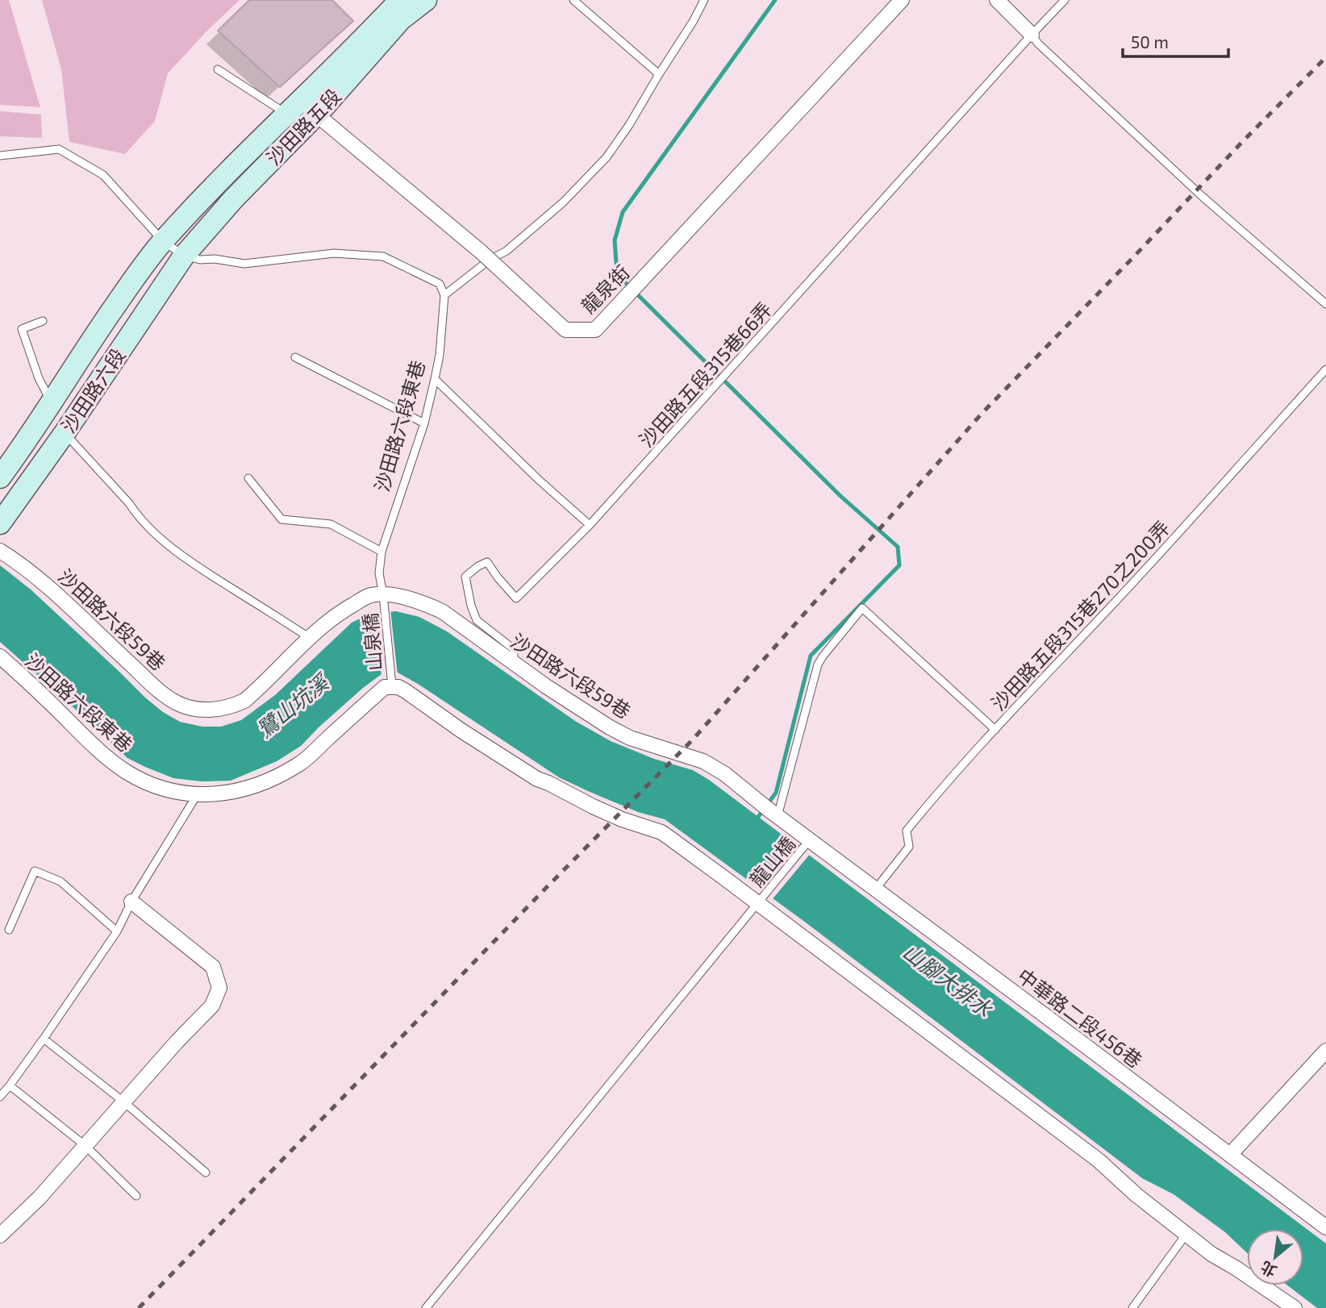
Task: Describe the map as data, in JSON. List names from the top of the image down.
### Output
{
  "streets": {
    "street": [
      "沙田路五段",
      "龍泉街",
      "沙田路六段",
      "沙田路六段東巷",
      "沙田路六段59巷",
      "中華路二段456巷"
    ],
    "lane": [
      "沙田路五段315巷66弄",
      "沙田路五段315巷270之200弄",
      "山泉橋",
      "龍山橋"
    ]
  },
  "crossings": [
    ["沙田路五段", "龍泉街"],
    ["沙田路五段", "沙田路六段"],
    ["沙田路五段315巷66弄", "沙田路六段59巷"],
    ["沙田路六段東巷", "沙田路六段59巷"],
    ["沙田路六段東巷", "山泉橋"],
    ["沙田路五段315巷270之200弄", "沙田路六段59巷"],
    ["沙田路六段59巷", "山泉橋"],
    ["沙田路六段59巷", "龍山橋"],
    ["沙田路六段59巷", "中華路二段456巷"],
    ["龍山橋", "中華路二段456巷"]
  ],
  "water": ["鷺山坑溪", "山腳大排水"],
  "scale_bar": "50 m",
  "north": "bottom left"
}
